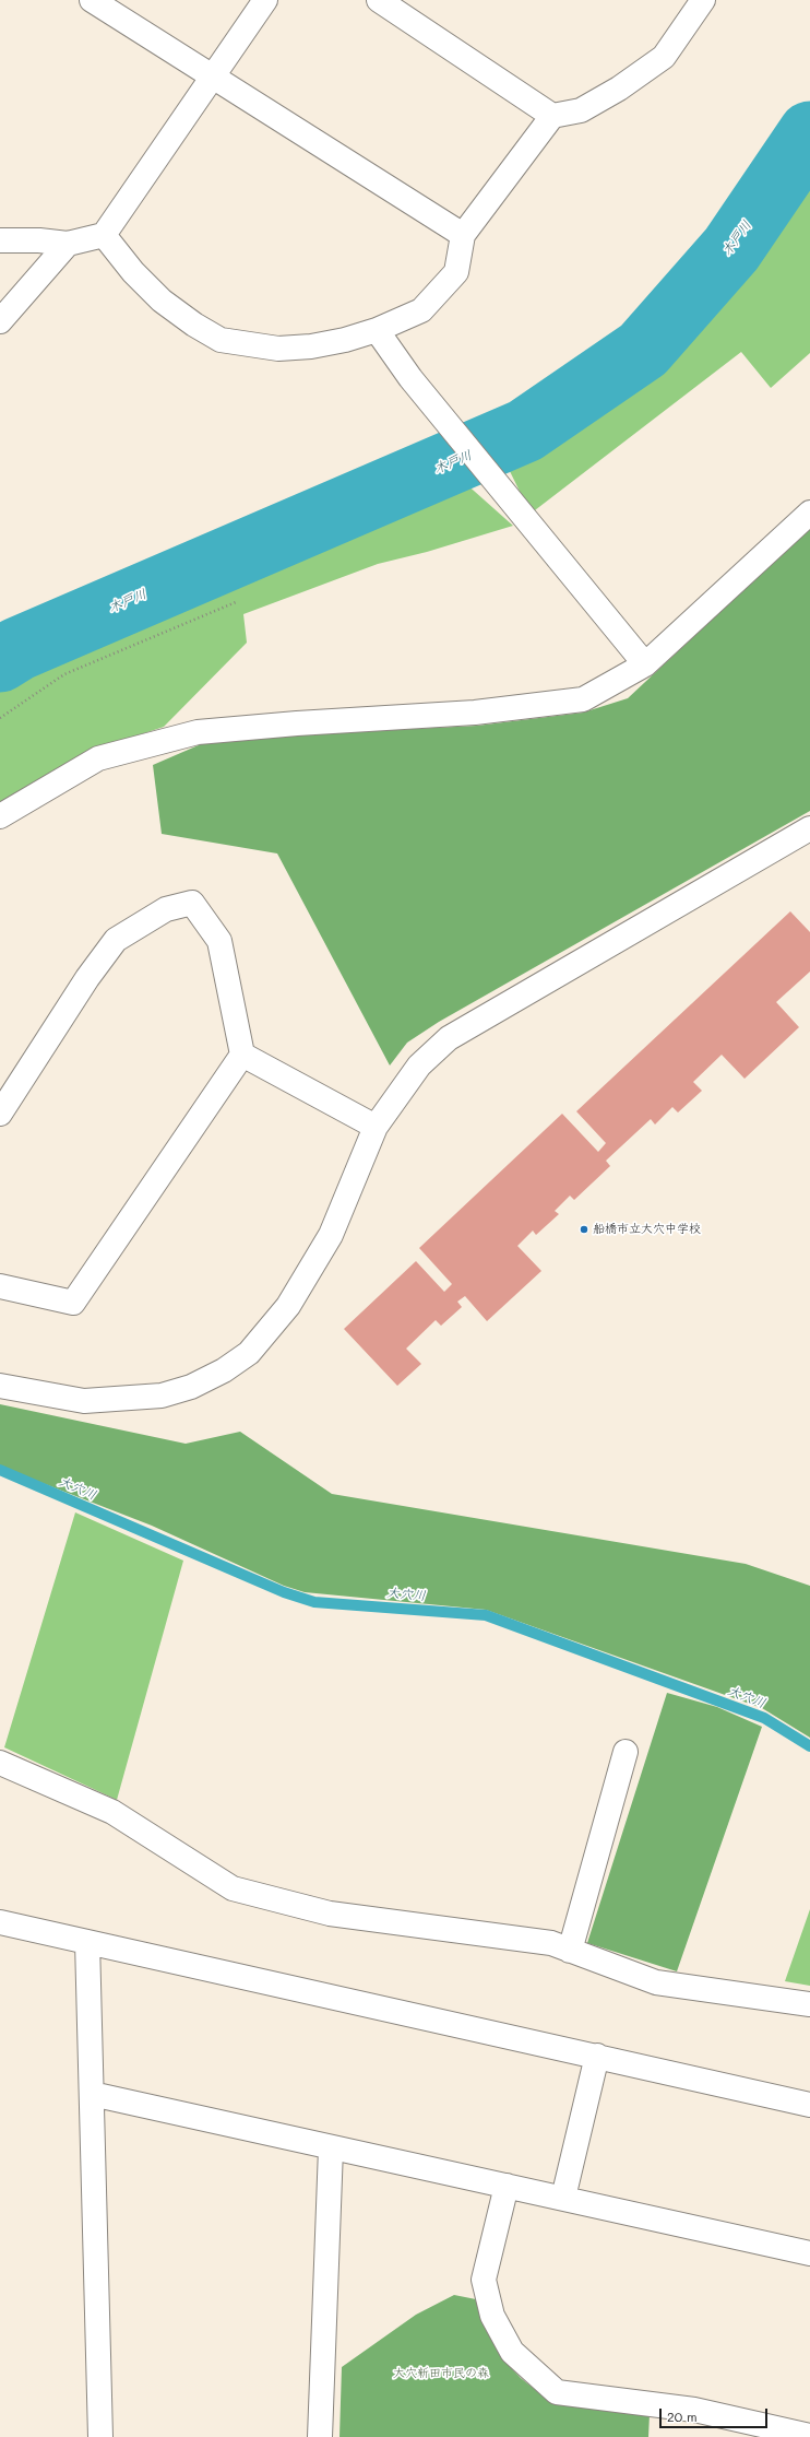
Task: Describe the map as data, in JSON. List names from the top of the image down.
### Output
{
  "water": ["木戸川", "大穴川"],
  "parks": ["大穴新田市民の森"],
  "places": ["船橋市立大穴中学校"],
  "scale_bar": "20 m"
}
